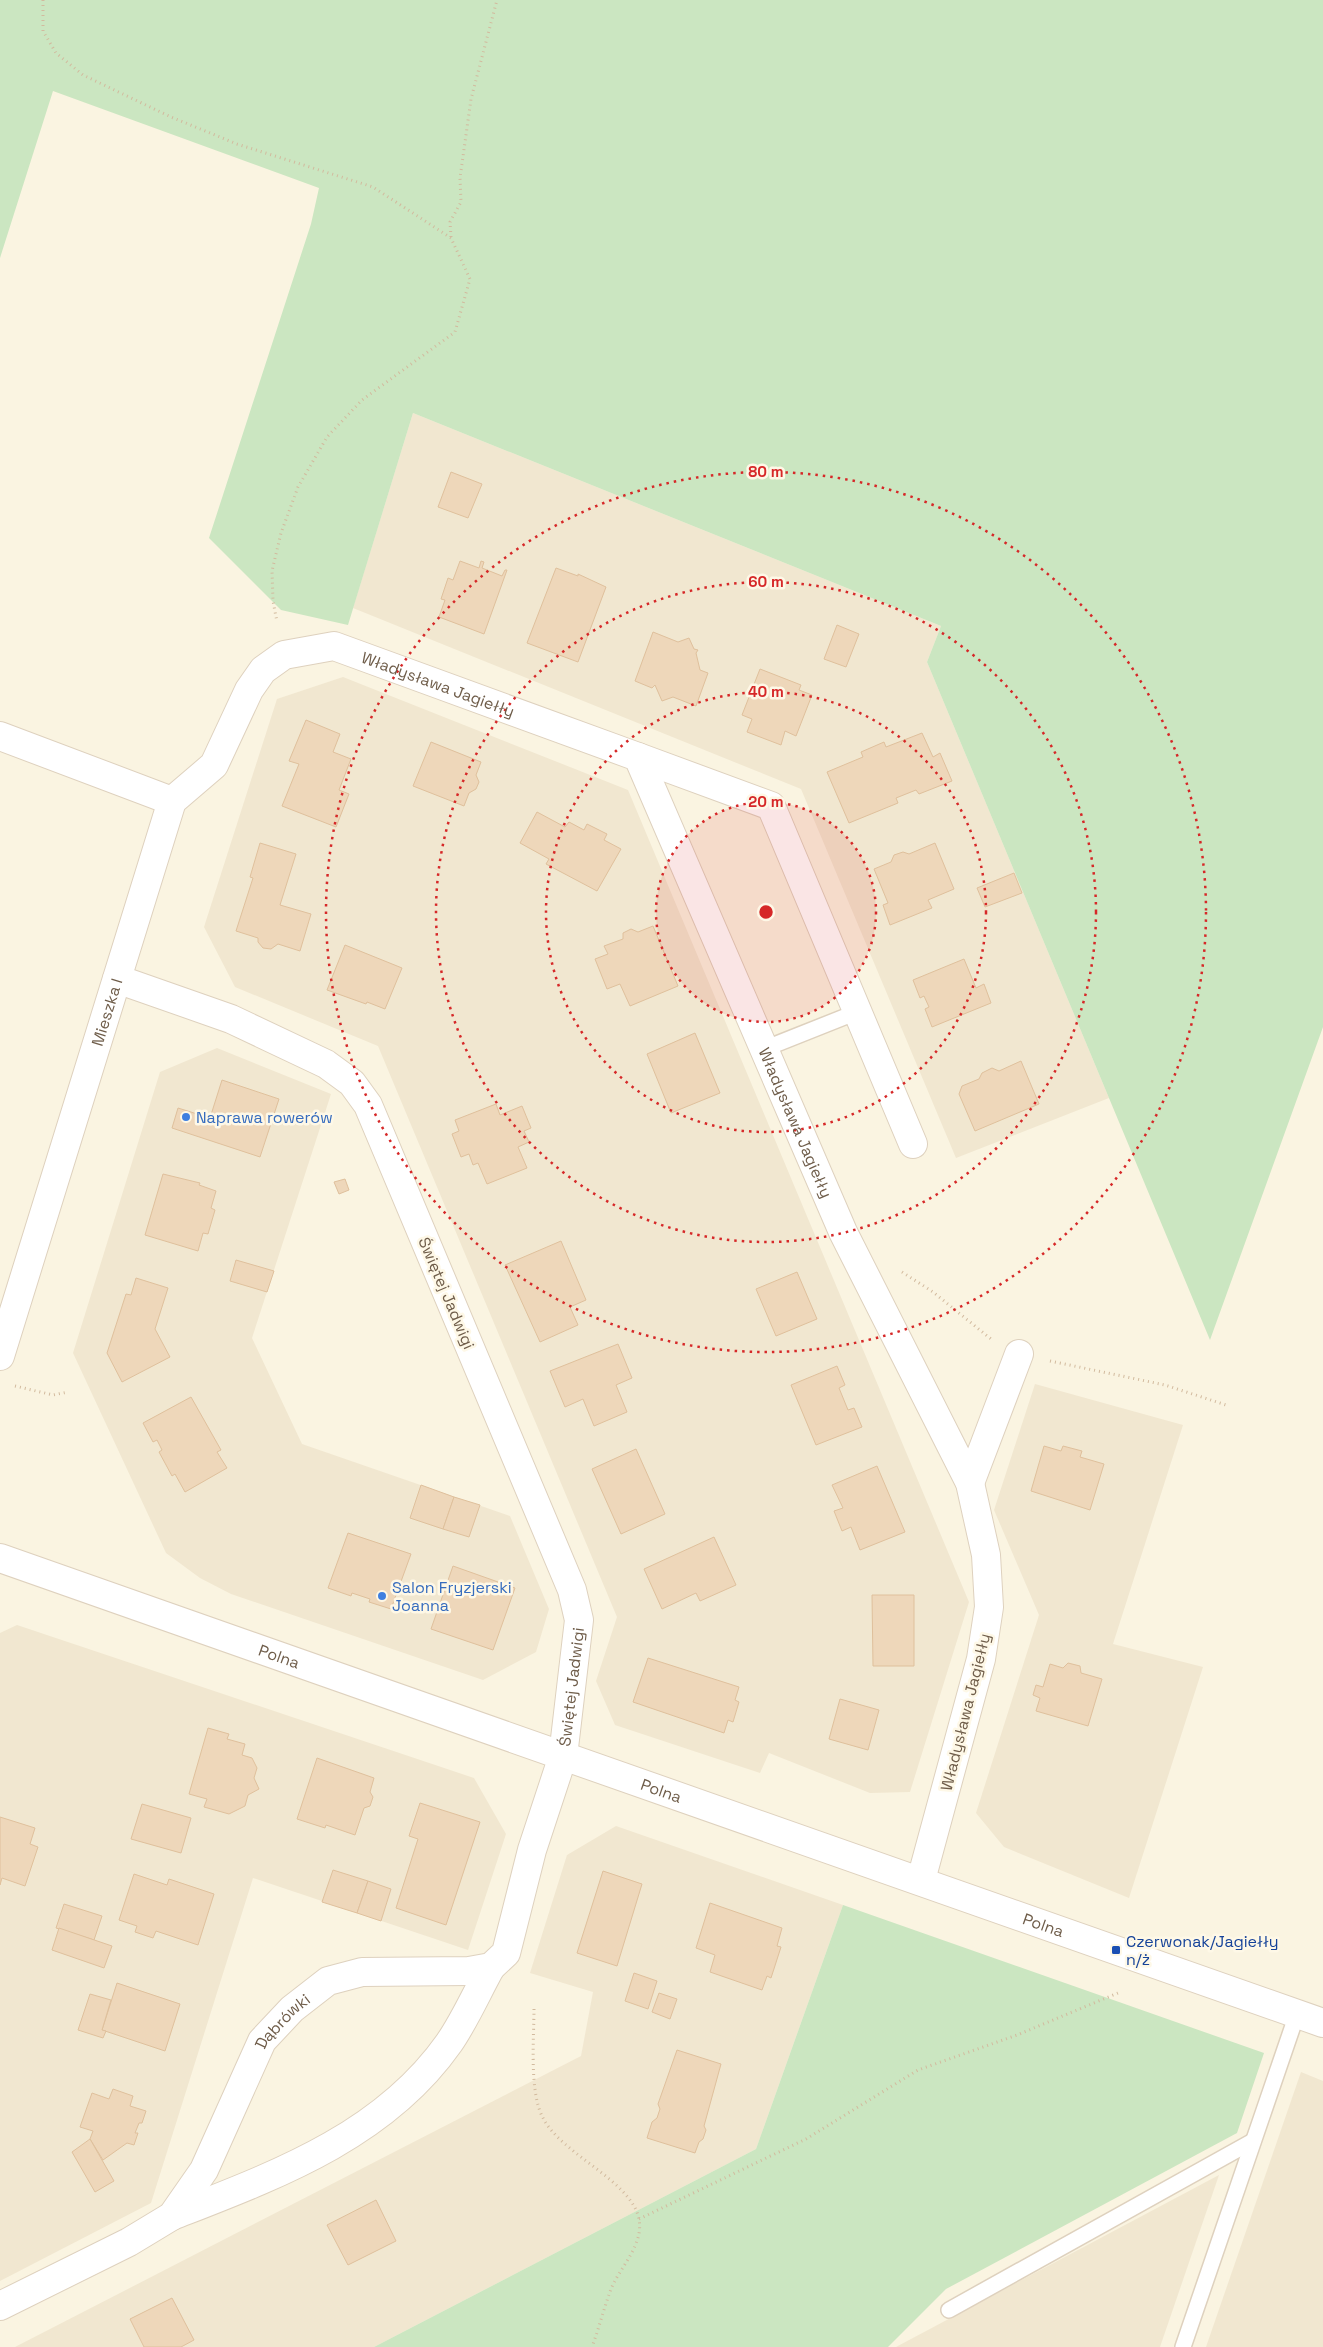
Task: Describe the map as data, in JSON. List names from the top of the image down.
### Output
{
  "streets": {
    "street": [
      "Władysława Jagiełły",
      "Mieszka I",
      "Świętej Jadwigi",
      "Polna",
      "Dąbrówki"
    ]
  },
  "crossings": [
    ["Władysława Jagiełły", "Mieszka I"],
    ["Władysława Jagiełły", "Polna"],
    ["Mieszka I", "Świętej Jadwigi"],
    ["Świętej Jadwigi", "Polna"],
    ["Świętej Jadwigi", "Dąbrówki"],
    ["Polna", "Dąbrówki"]
  ],
  "places": {
    "other": ["Naprawa rowerów", "Salon Fryzjerski Joanna"],
    "transit": ["Czerwonak/Jagiełły n/ż"]
  },
  "rings": [
    "80 m",
    "60 m",
    "40 m",
    "20 m"
  ]
}
